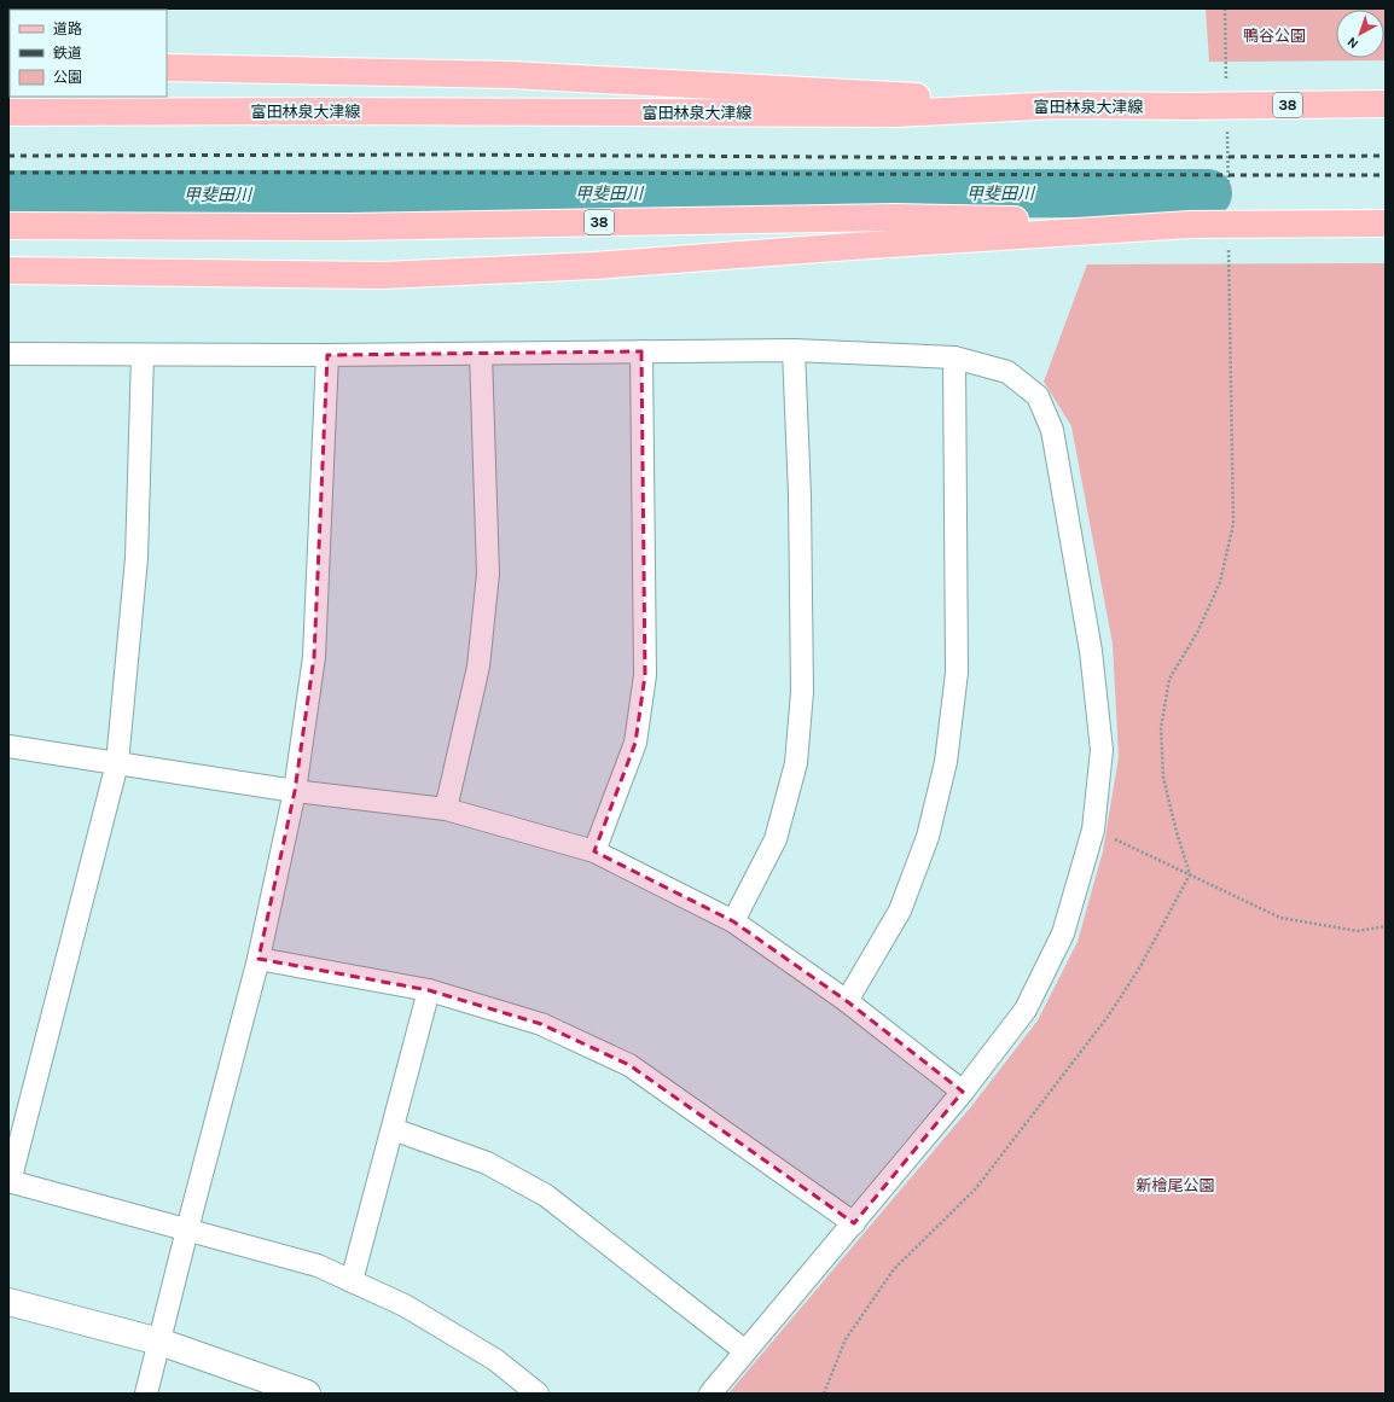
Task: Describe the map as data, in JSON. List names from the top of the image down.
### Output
{
  "streets": {
    "main road": ["38", "富田林泉大津線"]
  },
  "water": ["甲斐田川"],
  "parks": ["鴨谷公園", "新檜尾公園"],
  "legend": ["道路", "鉄道", "公園"],
  "north": "bottom left"
}
